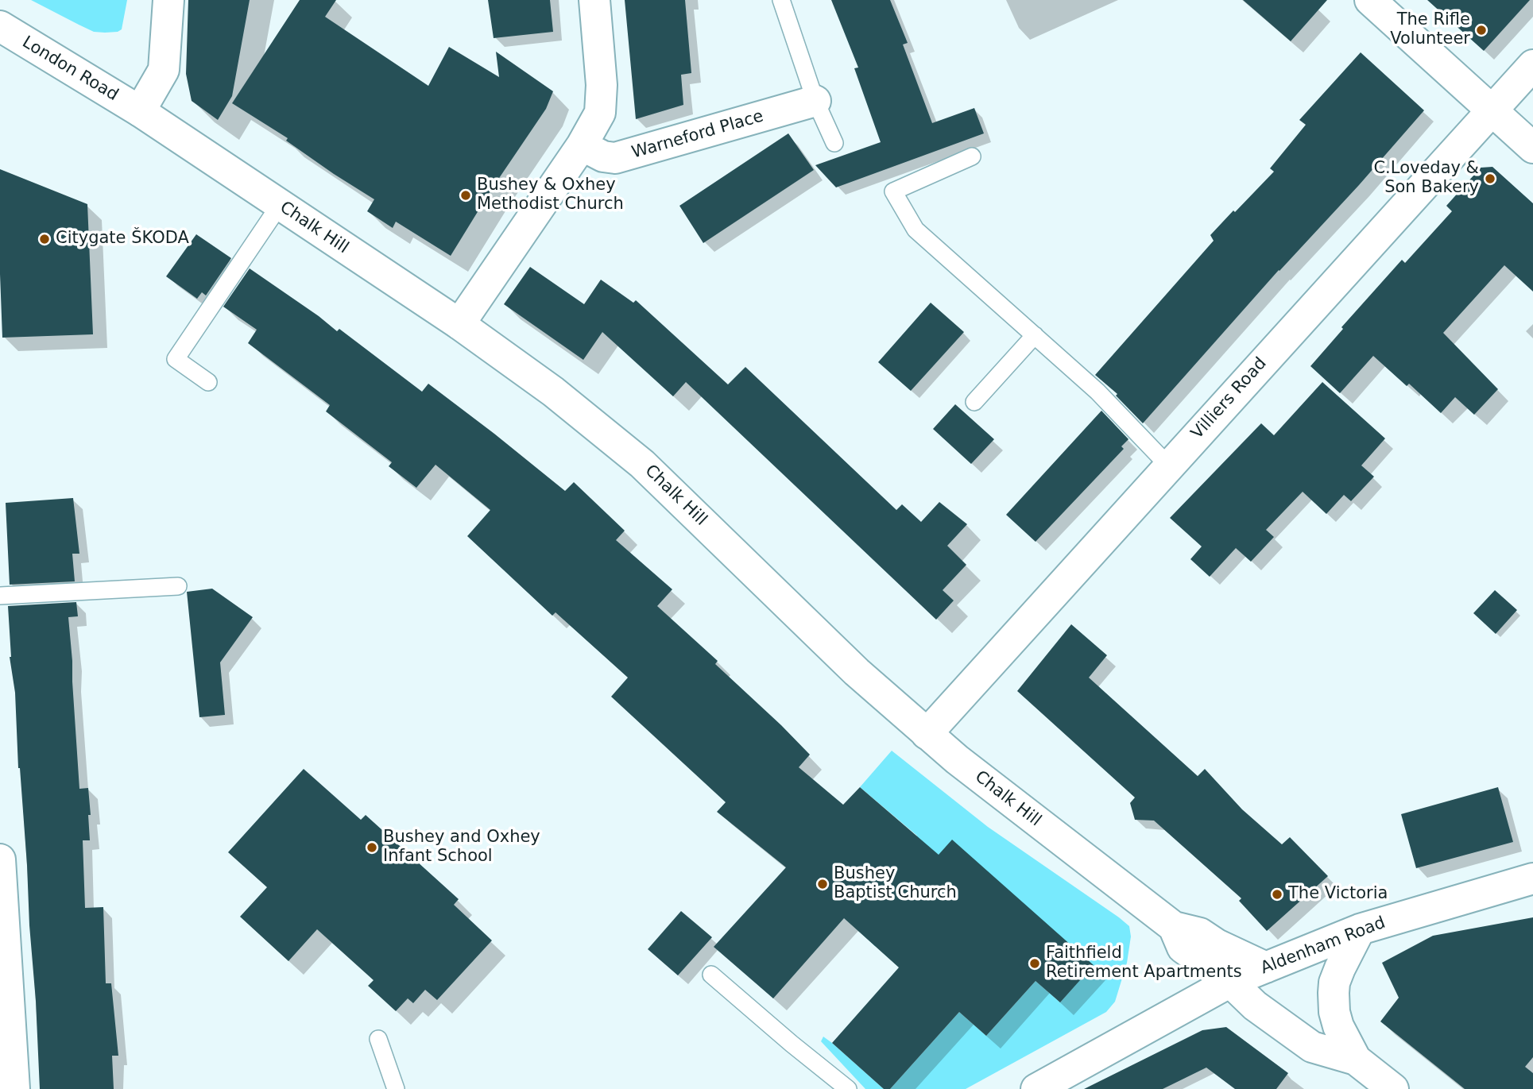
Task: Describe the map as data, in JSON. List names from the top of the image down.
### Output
{
  "streets": {
    "main road": [
      "London Road",
      "Warneford Place",
      "Chalk Hill",
      "Villiers Road",
      "Aldenham Road"
    ]
  },
  "crossings": [
    ["London Road", "Chalk Hill"],
    ["Chalk Hill", "Villiers Road"],
    ["Chalk Hill", "Aldenham Road"]
  ],
  "places": [
    "The Rifle Volunteer",
    "C.Loveday & Son Bakery",
    "Bushey & Oxhey Methodist Church",
    "Citygate ŠKODA",
    "Bushey and Oxhey Infant School",
    "Bushey Baptist Church",
    "The Victoria",
    "Faithfield Retirement Apartments"
  ]
}
